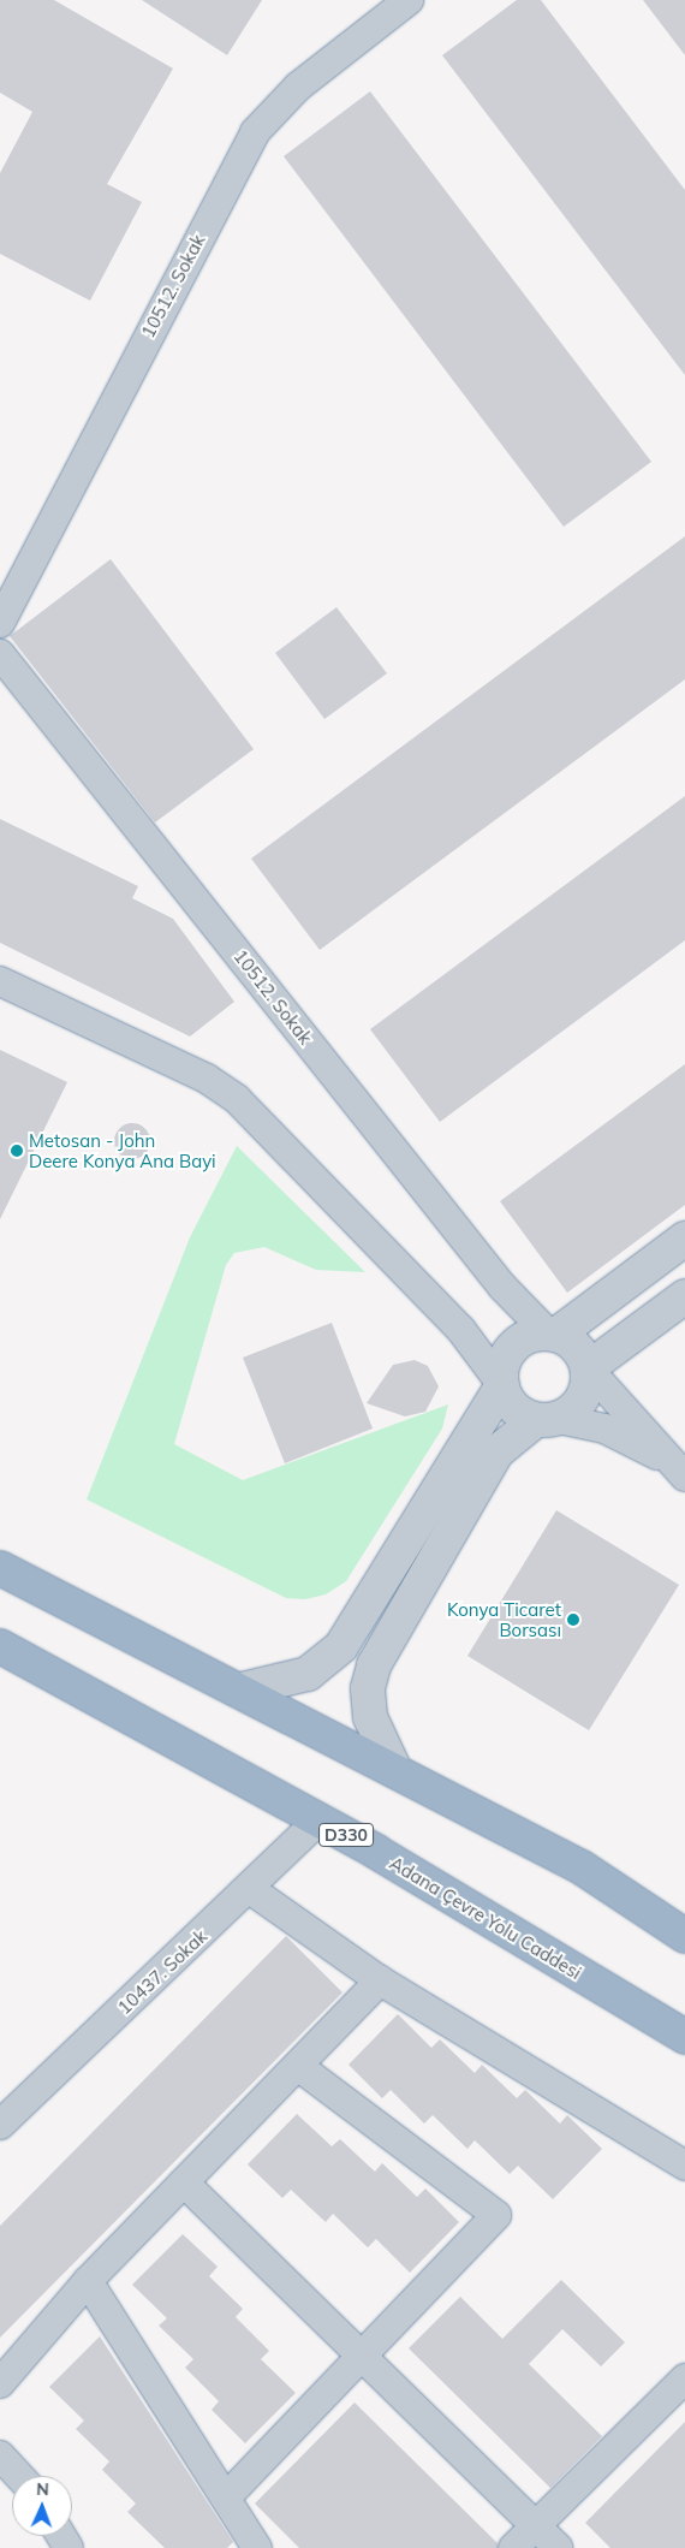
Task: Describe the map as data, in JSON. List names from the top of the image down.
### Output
{
  "streets": {
    "highway": ["D330", "Adana Çevre Yolu Caddesi"],
    "street": ["10512. Sokak", "10437. Sokak"]
  },
  "crossings": [
    ["Adana Çevre Yolu Caddesi", "10437. Sokak"]
  ],
  "places": ["Metosan - John Deere Konya Ana Bayi", "Konya Ticaret Borsası"],
  "north": "top"
}
